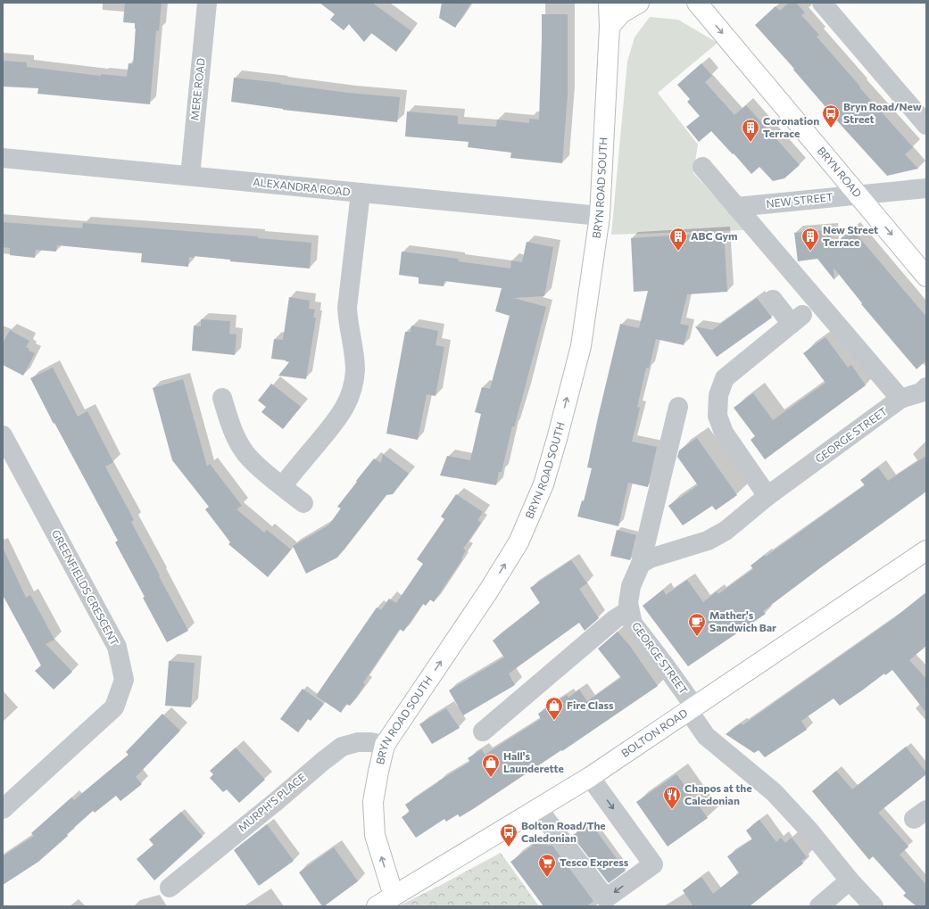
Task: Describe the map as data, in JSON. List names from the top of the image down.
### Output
{
  "streets": {
    "main road": ["BRYN ROAD", "BRYN ROAD SOUTH", "BOLTON ROAD"],
    "street": [
      "MERE ROAD",
      "ALEXANDRA ROAD",
      "NEW STREET",
      "GEORGE STREET",
      "GREENFIELDS CRESCENT",
      "MURPH'S PLACE"
    ]
  },
  "crossings": [
    ["MERE ROAD", "ALEXANDRA ROAD"],
    ["BRYN ROAD", "NEW STREET"],
    ["ALEXANDRA ROAD", "BRYN ROAD SOUTH"],
    ["BRYN ROAD SOUTH", "BOLTON ROAD"],
    ["BRYN ROAD SOUTH", "MURPH'S PLACE"],
    ["GEORGE STREET", "BOLTON ROAD"]
  ],
  "one_way": ["BRYN ROAD", "BRYN ROAD SOUTH"],
  "places": {
    "bus stop": ["Bryn Road/New Street", "Bolton Road/The Caledonian"],
    "building": ["Coronation Terrace", "ABC Gym", "New Street Terrace"],
    "cafe": ["Mather's Sandwich Bar"],
    "shop": ["Fire Class", "Hall's Launderette"],
    "restaurant": ["Chapos at the Caledonian"],
    "supermarket": ["Tesco Express"]
  }
}
